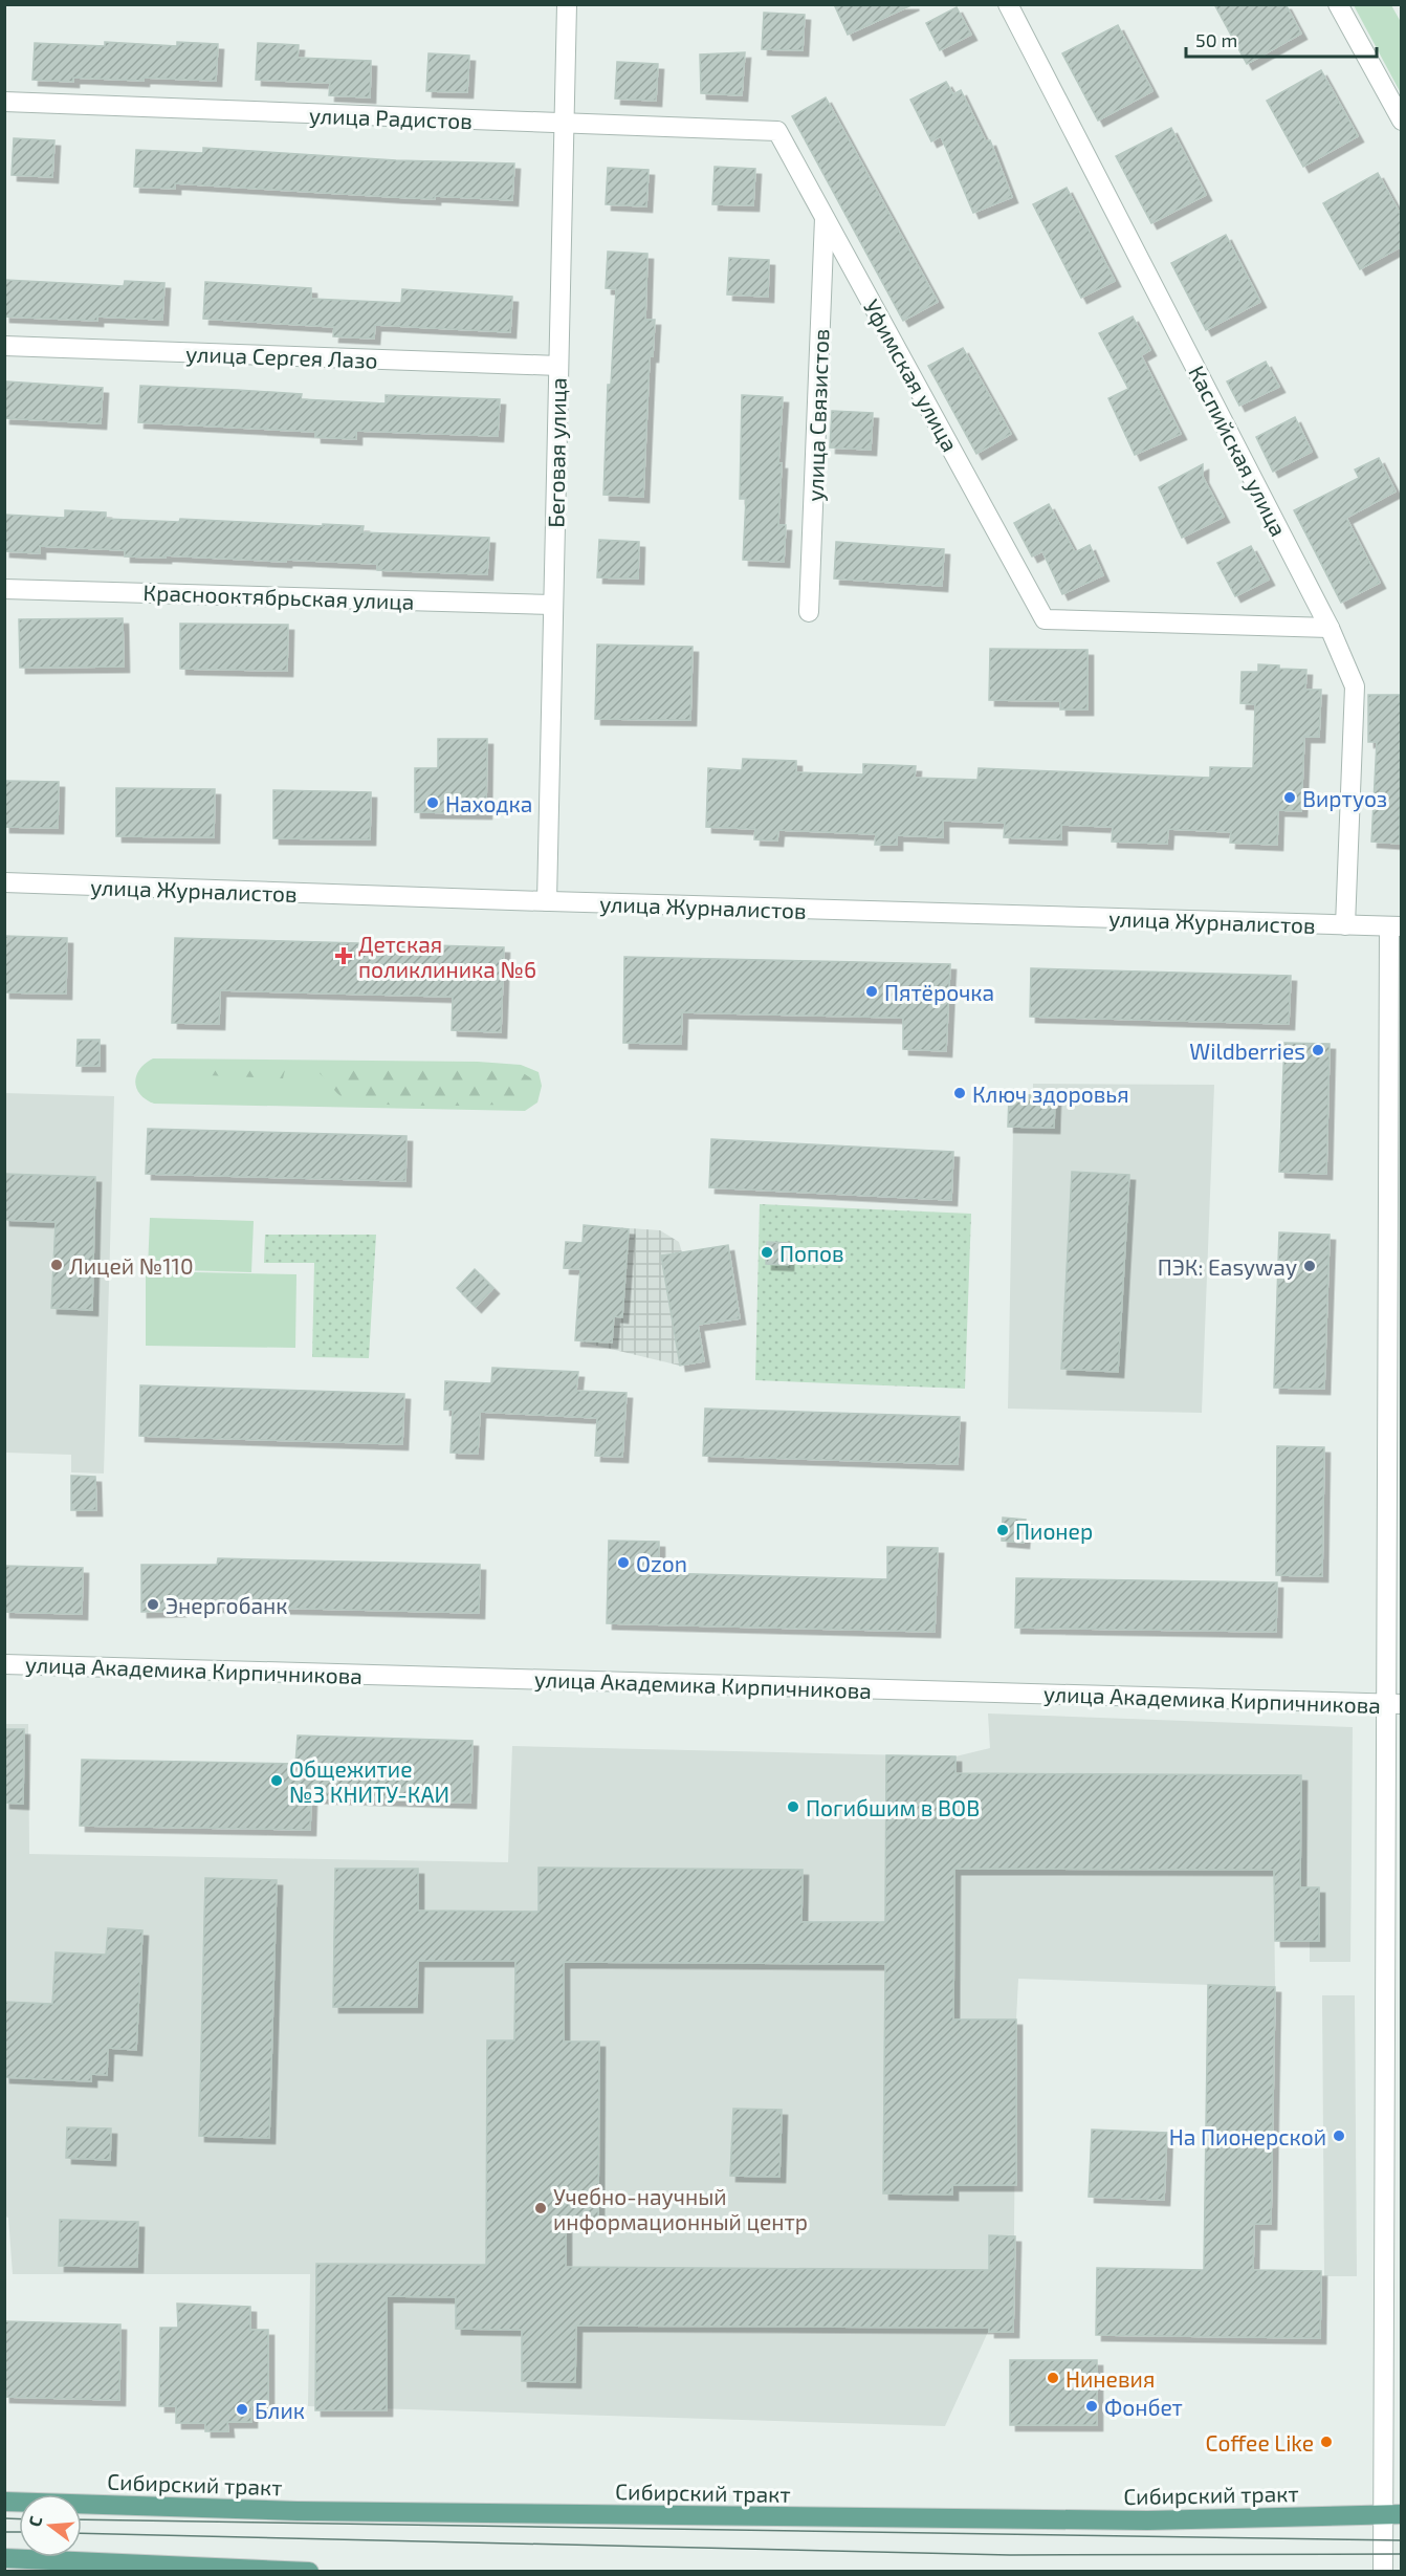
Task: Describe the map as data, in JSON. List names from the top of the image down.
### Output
{
  "streets": {
    "main road": ["Сибирский тракт"],
    "street": [
      "улица Радистов",
      "улица Сергея Лазо",
      "Уфимская улица",
      "улица Связистов",
      "Каспийская улица",
      "Беговая улица",
      "Краснооктябрьская улица",
      "улица Журналистов",
      "улица Академика Кирпичникова"
    ]
  },
  "crossings": [
    ["улица Радистов", "Уфимская улица"],
    ["улица Радистов", "Беговая улица"],
    ["улица Сергея Лазо", "Беговая улица"],
    ["Уфимская улица", "улица Связистов"],
    ["Уфимская улица", "Каспийская улица"],
    ["Каспийская улица", "улица Журналистов"],
    ["Беговая улица", "Краснооктябрьская улица"],
    ["Беговая улица", "улица Журналистов"]
  ],
  "places": {
    "other": [
      "Виртуоз",
      "Находка",
      "Пятёрочка",
      "Wildberries",
      "Ключ здоровья",
      "Попов",
      "Лицей №110",
      "ПЭК: Easyway",
      "Пионер",
      "Ozon",
      "Энергобанк",
      "Общежитие №3 КНИТУ-КАИ",
      "Погибшим в ВОВ",
      "На Пионерской",
      "Учебно-научный информационный центр",
      "Ниневия",
      "Фонбет",
      "Блик",
      "Coffee Like"
    ],
    "health": ["Детская поликлиника №6"]
  },
  "scale_bar": "50 m",
  "north": "left"
}
